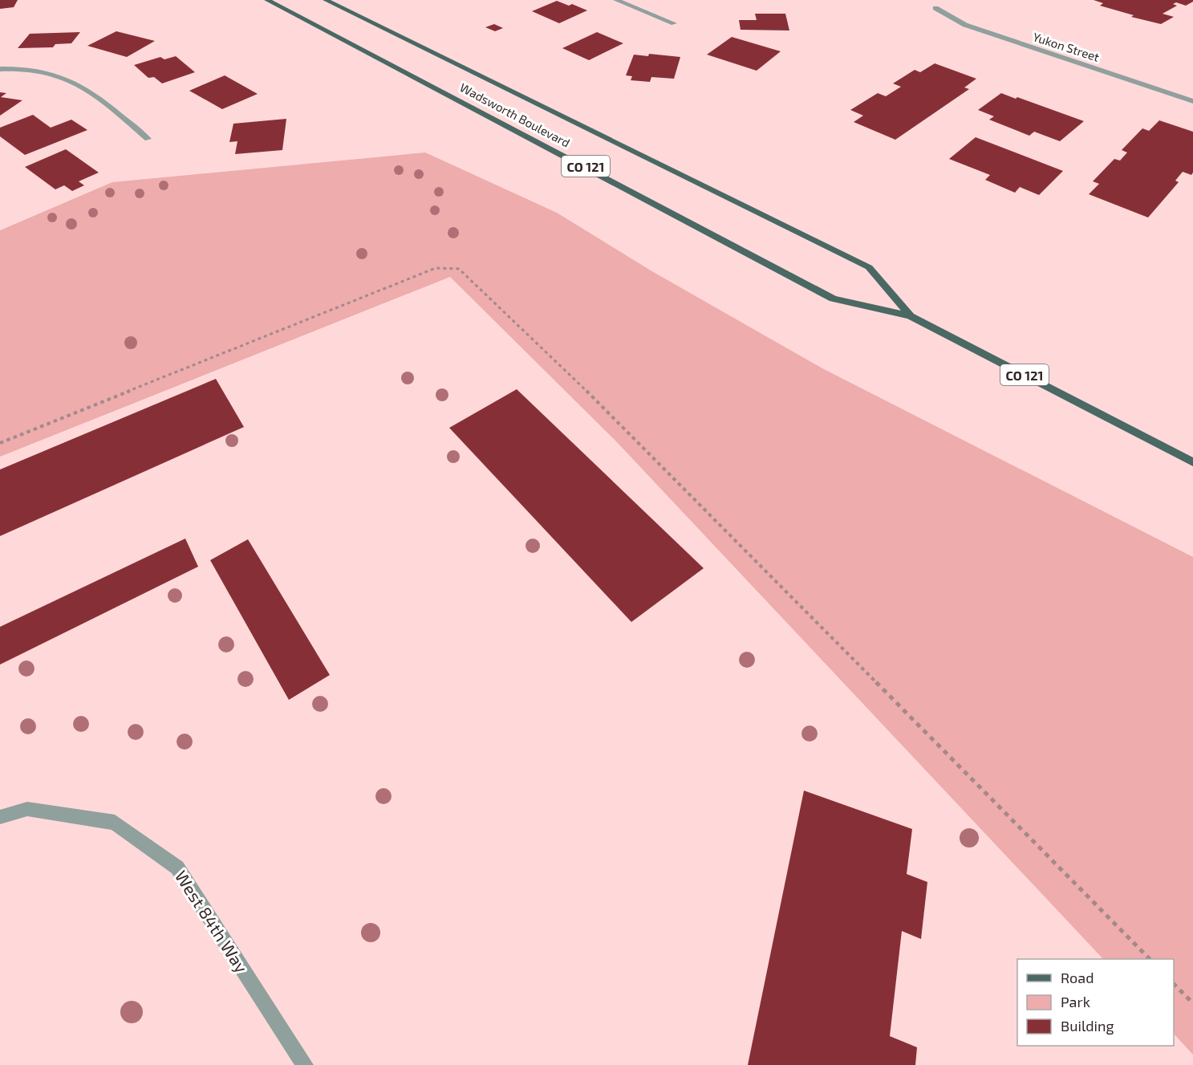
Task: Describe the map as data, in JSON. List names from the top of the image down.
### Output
{
  "streets": {
    "main road": ["Wadsworth Boulevard", "CO 121"],
    "street": ["Yukon Street", "West 84th Way"]
  },
  "legend": ["Road", "Park", "Building"]
}
